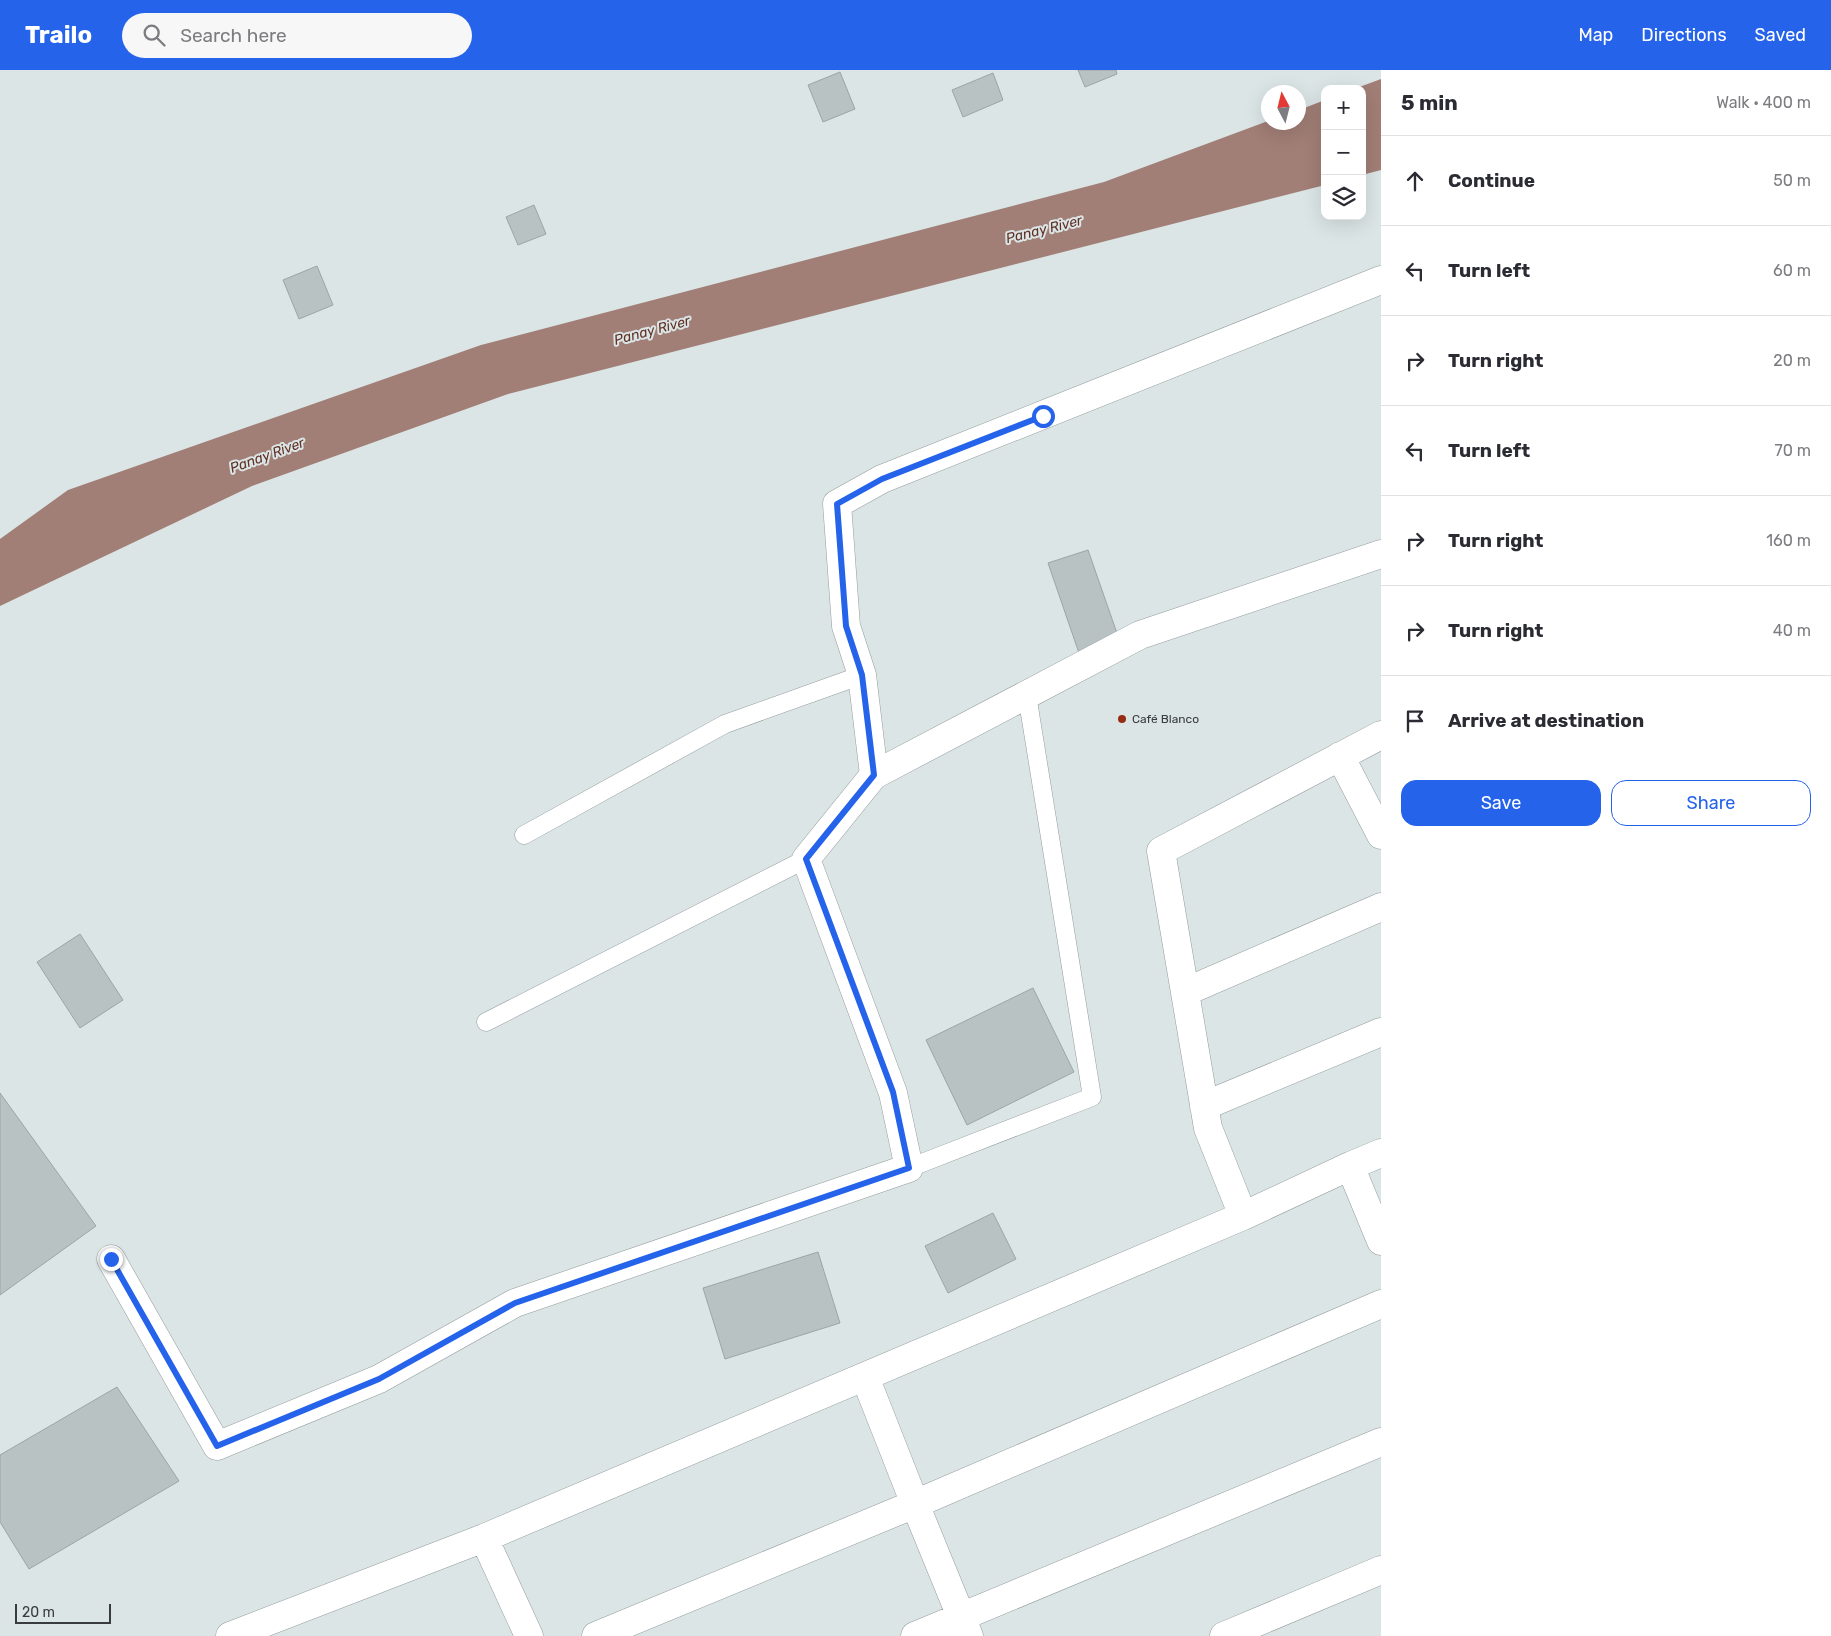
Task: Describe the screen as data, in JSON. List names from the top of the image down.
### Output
{
  "water": ["Panay River"],
  "places": ["Café Blanco"],
  "scale_bar": "20 m",
  "north": "top",
  "page": {
    "header": "Trailo",
    "search": "Search here",
    "nav": ["Map", "Directions", "Saved"],
    "heading": ["5 min", "Walk · 400 m"],
    "map_buttons": ["+", "−"],
    "list": [
      ["Continue", "50 m"],
      ["Turn left", "60 m"],
      ["Turn right", "20 m"],
      ["Turn left", "70 m"],
      ["Turn right", "160 m"],
      ["Turn right", "40 m"],
      "Arrive at destination"
    ],
    "buttons": ["Save", "Share"],
    "scale": "20 m"
  }
}
